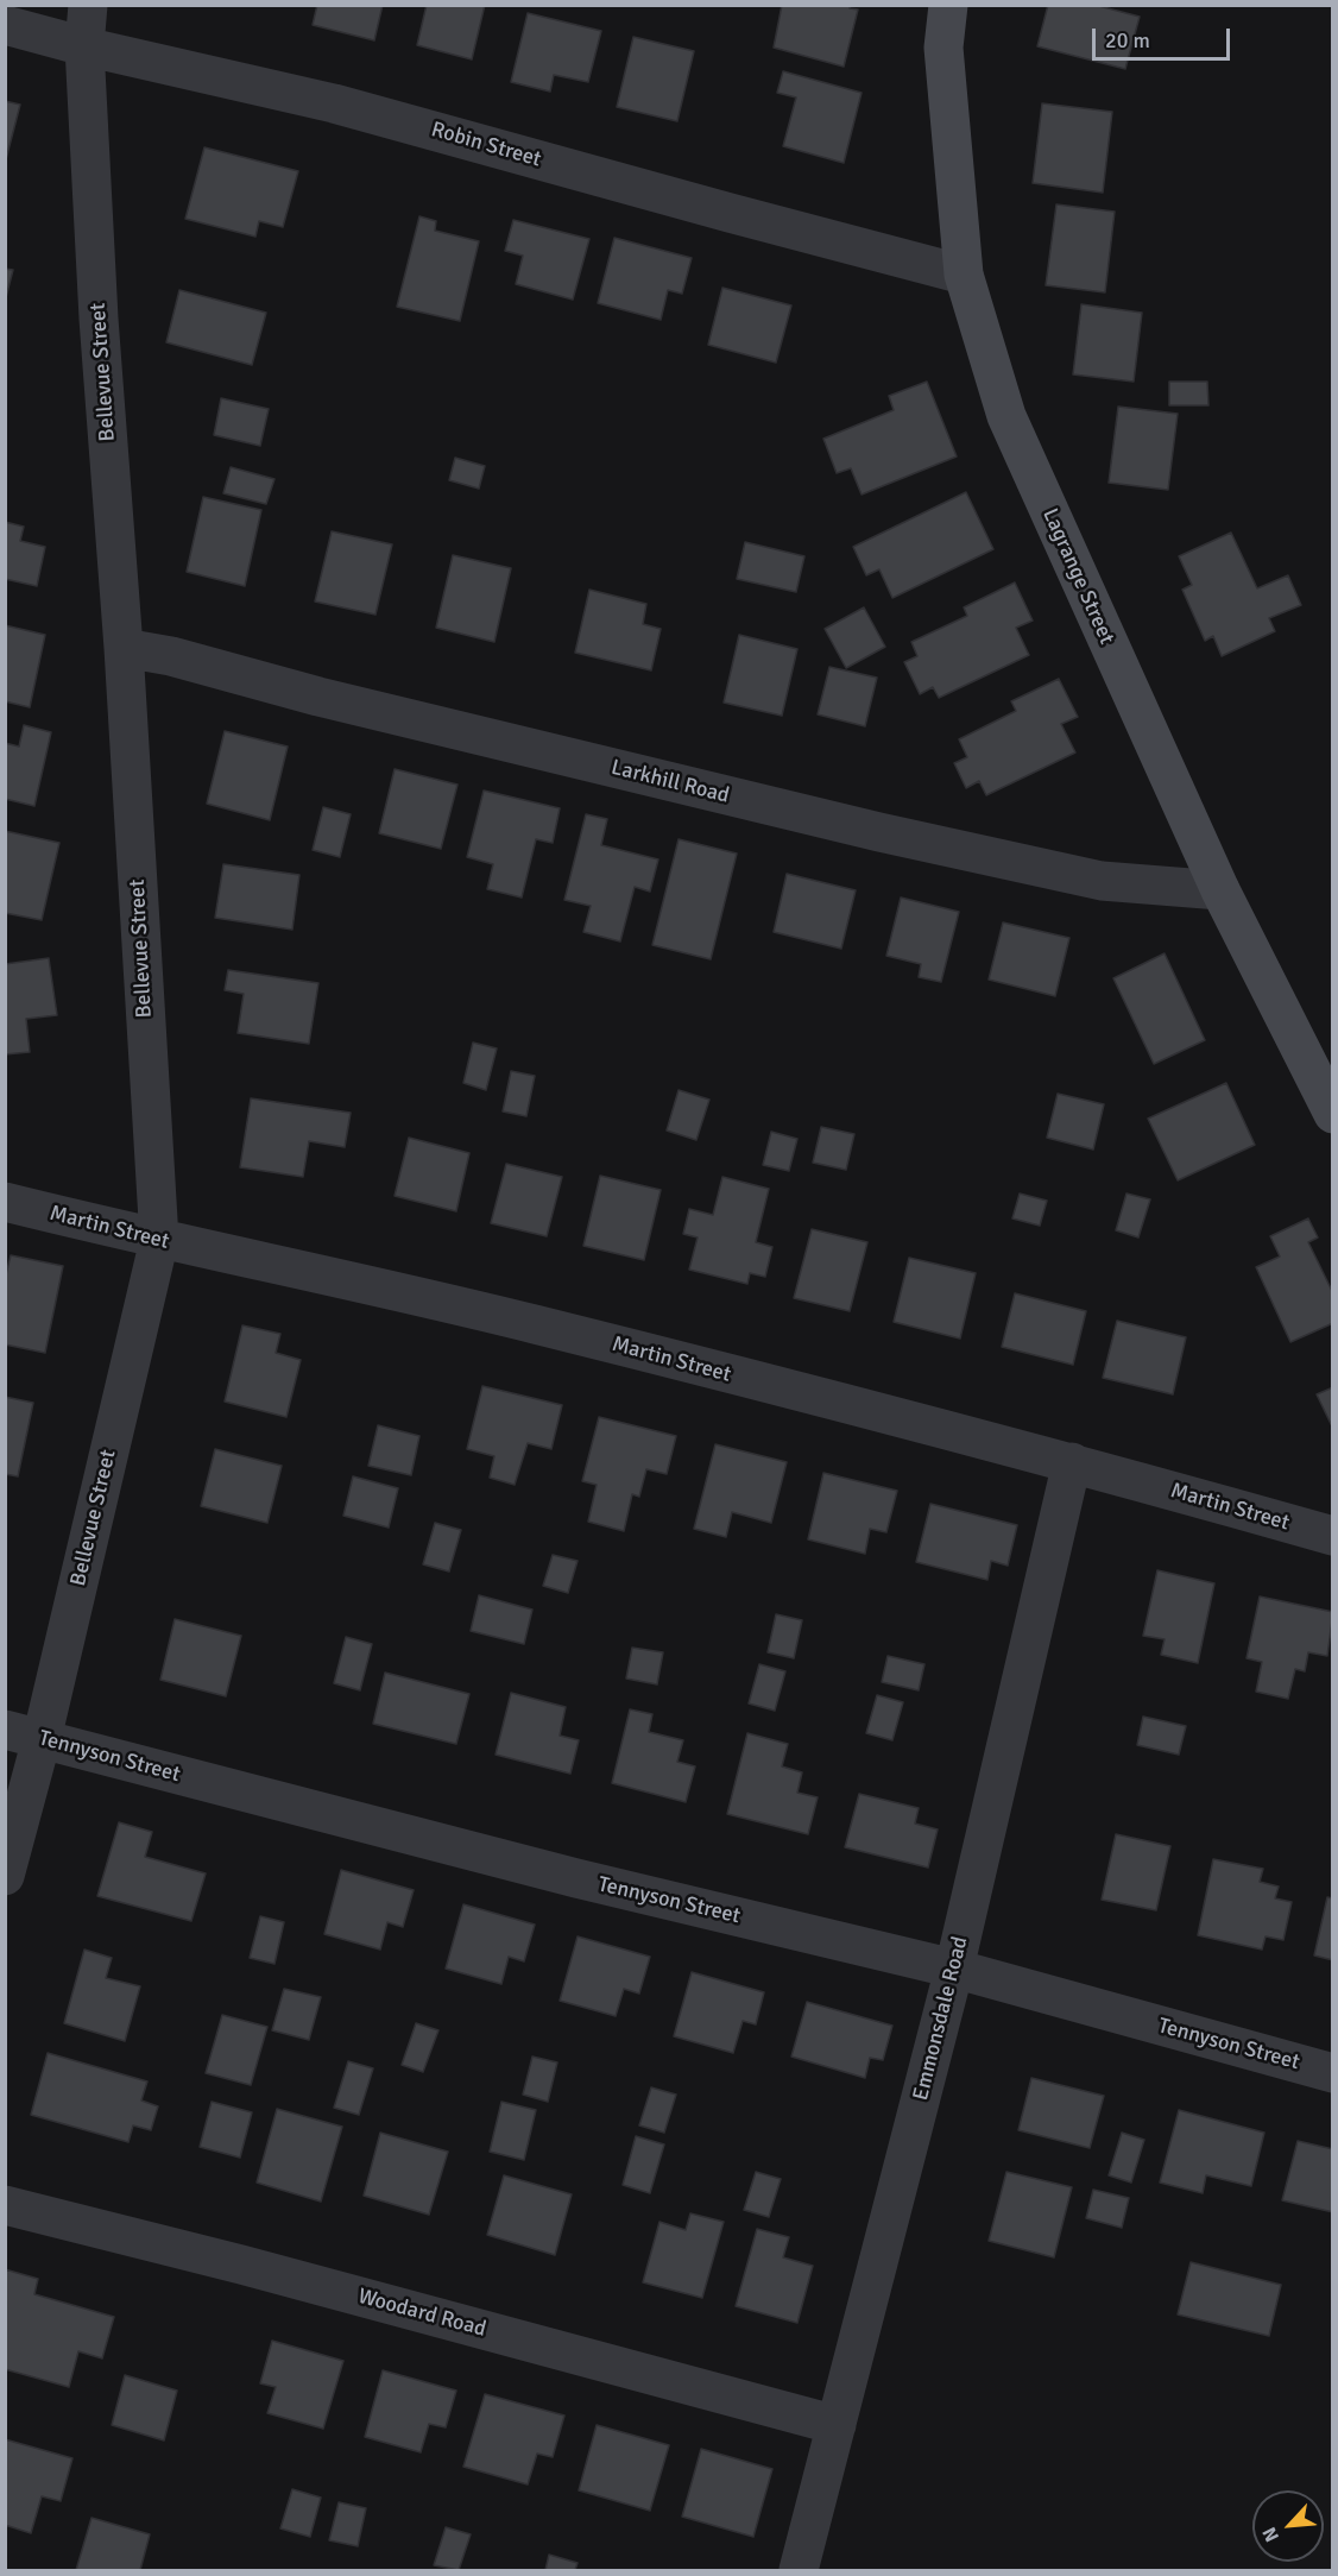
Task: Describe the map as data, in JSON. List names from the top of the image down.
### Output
{
  "streets": {
    "main road": ["Lagrange Street"],
    "street": [
      "Robin Street",
      "Bellevue Street",
      "Larkhill Road",
      "Martin Street",
      "Tennyson Street",
      "Emmonsdale Road",
      "Woodard Road"
    ]
  },
  "crossings": [
    ["Robin Street", "Bellevue Street"],
    ["Robin Street", "Lagrange Street"],
    ["Bellevue Street", "Larkhill Road"],
    ["Bellevue Street", "Martin Street"],
    ["Bellevue Street", "Tennyson Street"],
    ["Lagrange Street", "Larkhill Road"],
    ["Martin Street", "Emmonsdale Road"],
    ["Tennyson Street", "Emmonsdale Road"],
    ["Emmonsdale Road", "Woodard Road"]
  ],
  "scale_bar": "20 m",
  "north": "bottom left"
}
